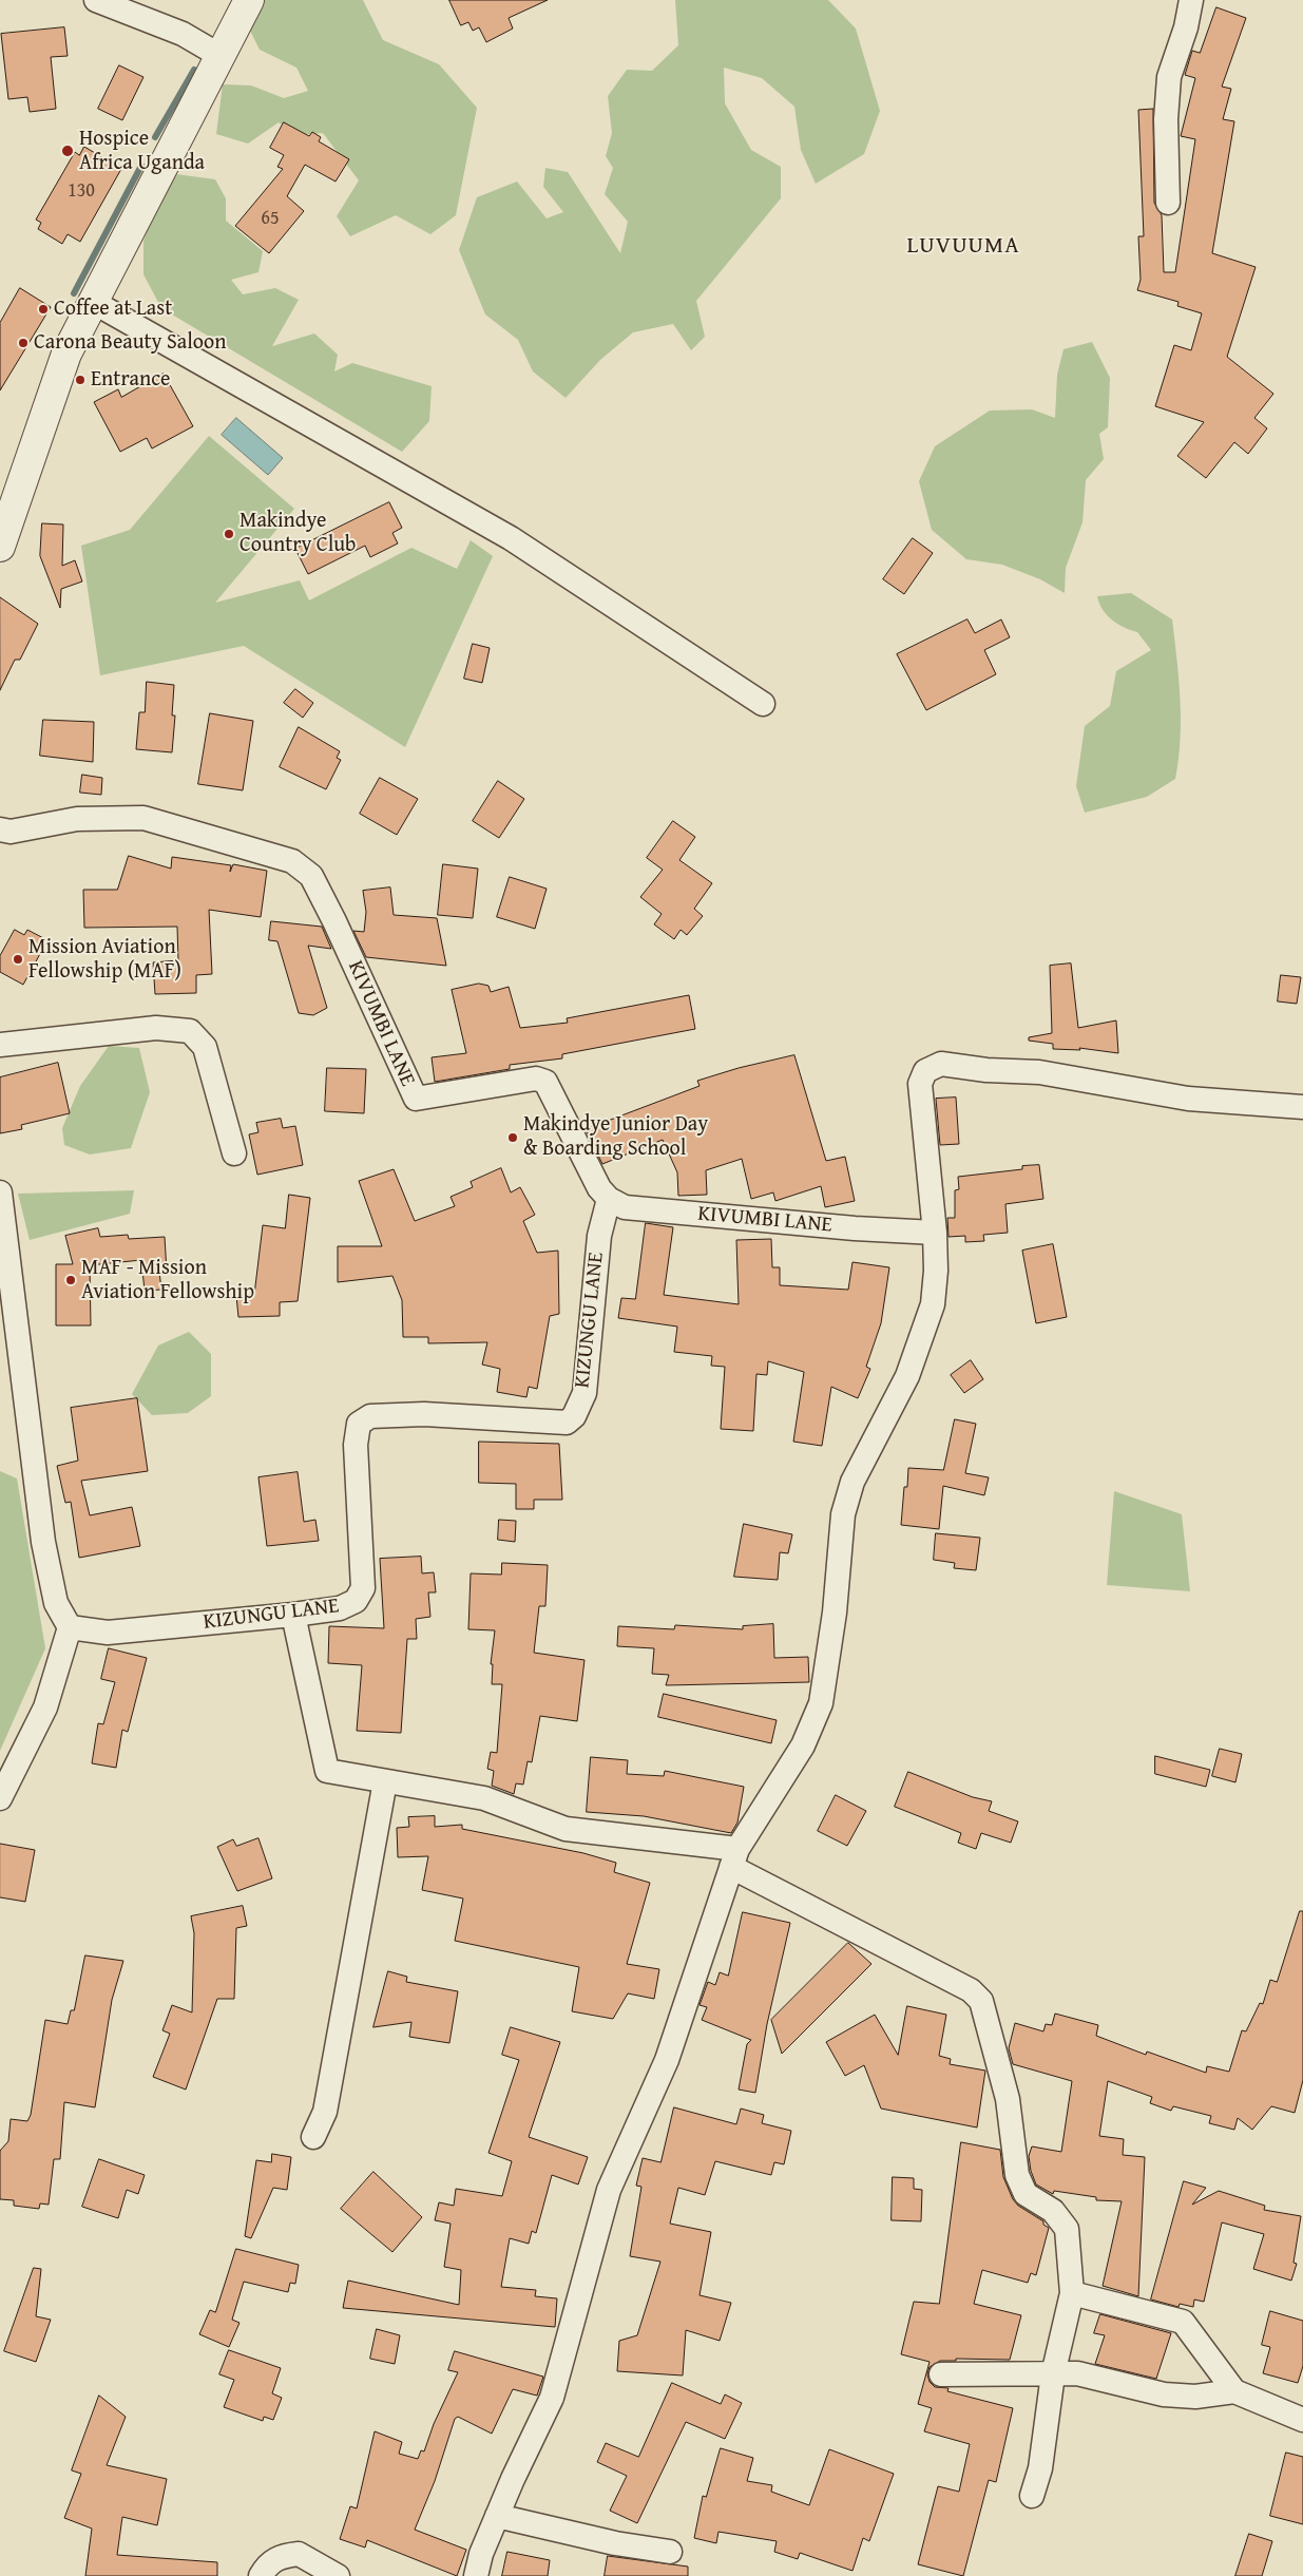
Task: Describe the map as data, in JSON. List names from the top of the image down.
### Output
{
  "streets": {
    "street": ["KIVUMBI LANE", "KIZUNGU LANE"]
  },
  "crossings": [
    ["KIVUMBI LANE", "KIZUNGU LANE"]
  ],
  "districts": ["LUVUUMA"],
  "places": [
    "Hospice Africa Uganda",
    "Coffee at Last",
    "Carona Beauty Saloon",
    "Entrance",
    "Makindye Country Club",
    "Mission Aviation Fellowship (MAF)",
    "Makindye Junior Day & Boarding School",
    "MAF - Mission Aviation Fellowship"
  ],
  "house_numbers": ["130", "65"]
}
